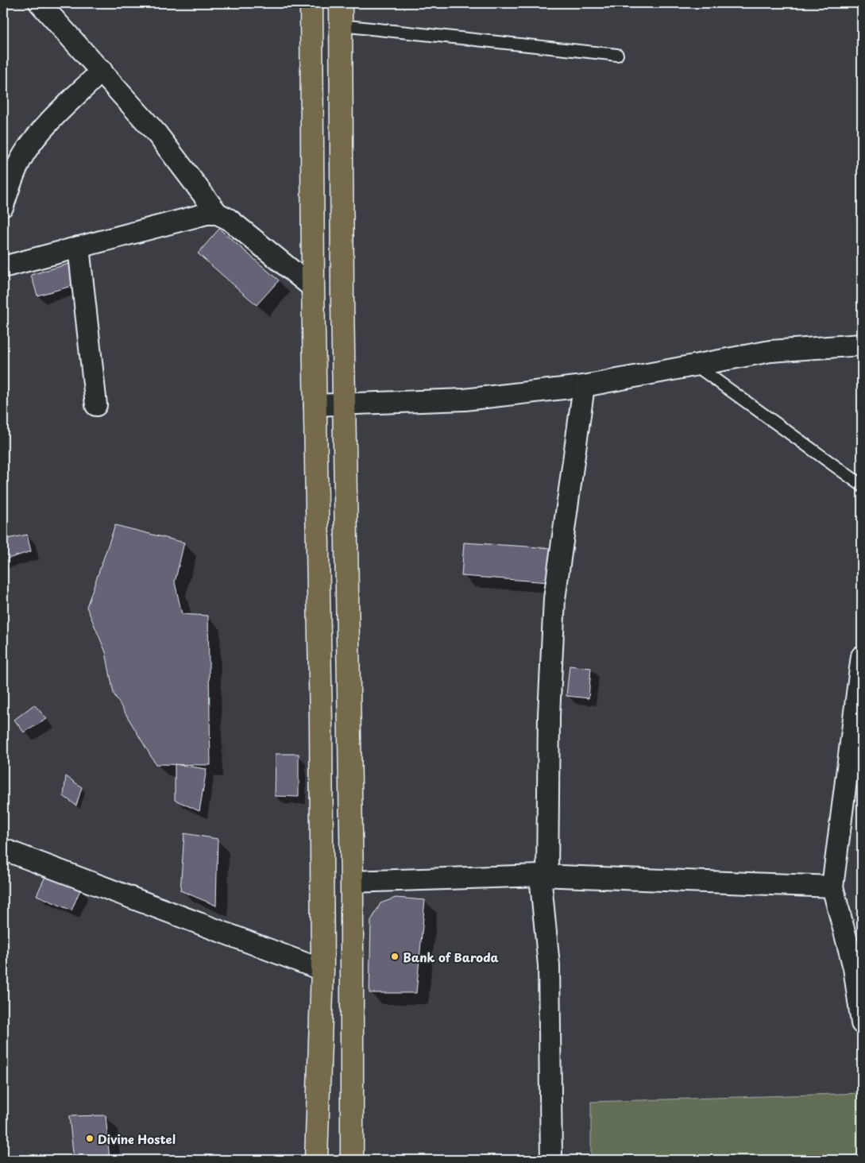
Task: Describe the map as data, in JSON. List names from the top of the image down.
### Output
{
  "places": ["Bank of Baroda", "Divine Hostel"]
}
